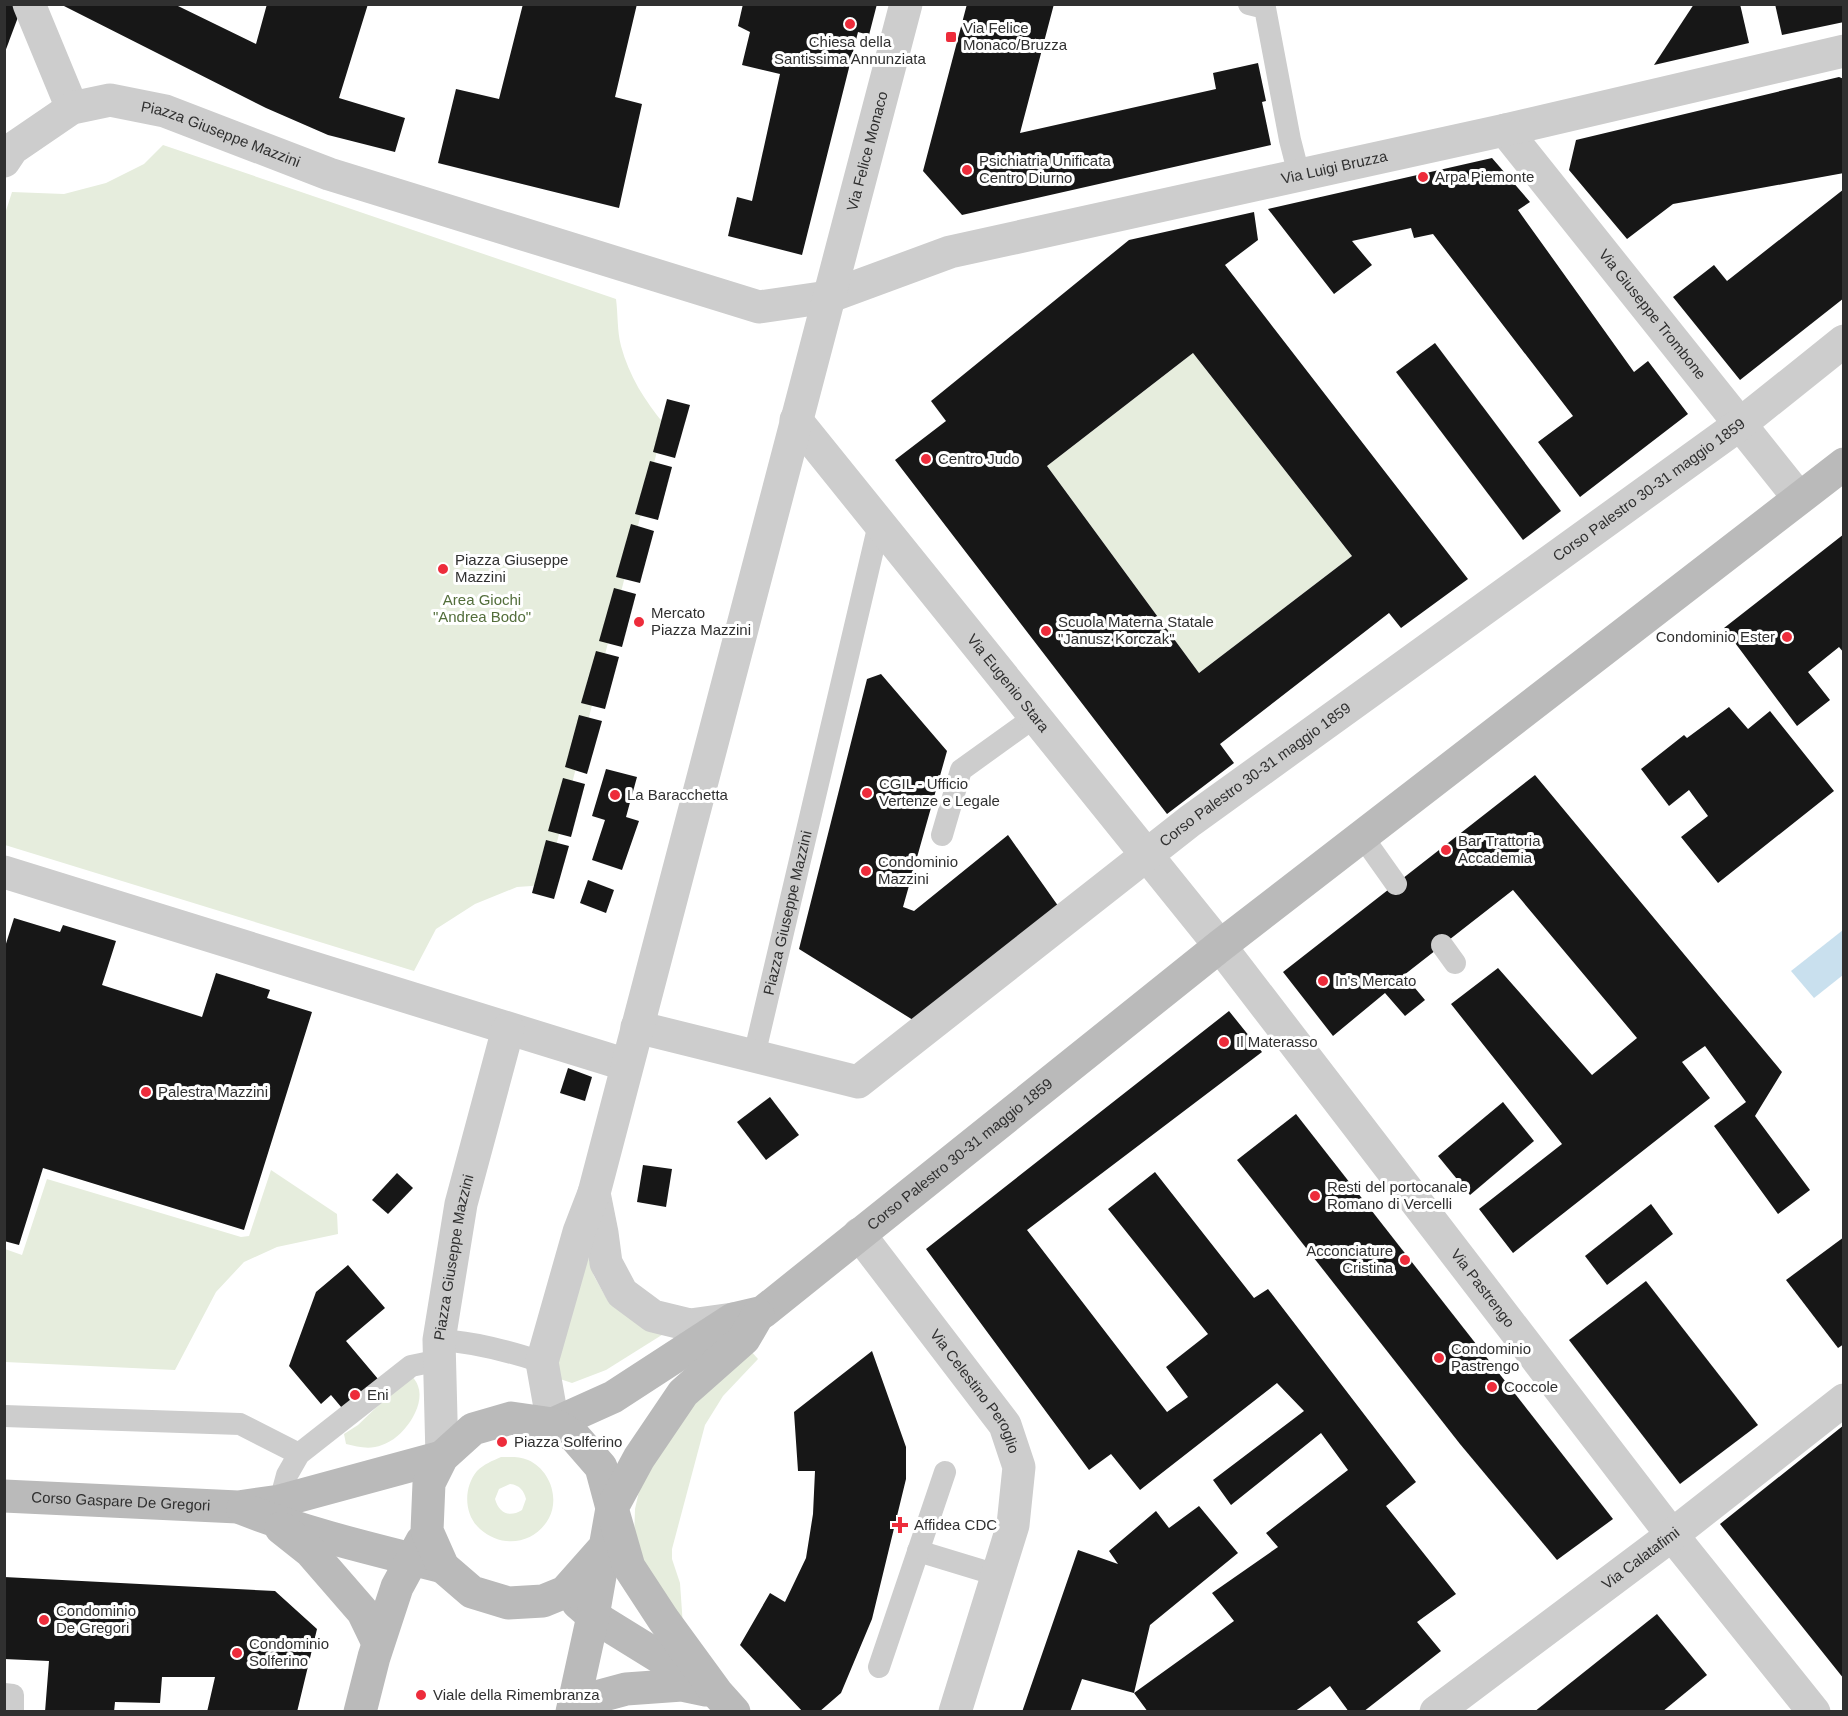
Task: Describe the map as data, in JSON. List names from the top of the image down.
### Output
{
  "streets": {
    "main road": ["Corso Palestro 30-31 maggio 1859", "Corso Gaspare De Gregori"],
    "street": [
      "Piazza Giuseppe Mazzini",
      "Via Felice Monaco",
      "Via Luigi Bruzza",
      "Via Giuseppe Trombone",
      "Via Eugenio Stara",
      "Via Pastrengo",
      "Via Celestino Peroglio",
      "Via Calatafimi"
    ]
  },
  "crossings": [
    ["Piazza Giuseppe Mazzini", "Via Felice Monaco"],
    ["Piazza Giuseppe Mazzini", "Via Luigi Bruzza"],
    ["Piazza Giuseppe Mazzini", "Corso Palestro 30-31 maggio 1859"],
    ["Piazza Giuseppe Mazzini", "Via Eugenio Stara"],
    ["Piazza Giuseppe Mazzini", "Corso Gaspare De Gregori"],
    ["Via Felice Monaco", "Via Luigi Bruzza"],
    ["Via Luigi Bruzza", "Via Giuseppe Trombone"],
    ["Via Giuseppe Trombone", "Corso Palestro 30-31 maggio 1859"],
    ["Corso Palestro 30-31 maggio 1859", "Via Eugenio Stara"],
    ["Corso Palestro 30-31 maggio 1859", "Via Pastrengo"],
    ["Corso Palestro 30-31 maggio 1859", "Via Celestino Peroglio"],
    ["Corso Palestro 30-31 maggio 1859", "Corso Gaspare De Gregori"],
    ["Via Eugenio Stara", "Via Pastrengo"],
    ["Via Pastrengo", "Via Calatafimi"]
  ],
  "parks": ["Area Giochi \"Andrea Bodo\""],
  "places": {
    "other": [
      "Chiesa della Santissima Annunziata",
      "Psichiatria Unificata Centro Diurno",
      "Arpa Piemonte",
      "Centro Judo",
      "Piazza Giuseppe Mazzini",
      "Mercato Piazza Mazzini",
      "Scuola Materna Statale \"Janusz Korczak\"",
      "Condominio Ester",
      "CGIL - Ufficio Vertenze e Legale",
      "La Baracchetta",
      "Bar Trattoria Accademia",
      "Condominio Mazzini",
      "In's Mercato",
      "Il Materasso",
      "Palestra Mazzini",
      "Resti del portocanale Romano di Vercelli",
      "Acconciature Cristina",
      "Condominio Pastrengo",
      "Coccole",
      "Eni",
      "Piazza Solferino",
      "Condominio De Gregori",
      "Condominio Solferino",
      "Viale della Rimembranza"
    ],
    "transit": ["Via Felice Monaco/Bruzza"],
    "health": ["Affidea CDC"]
  }
}
